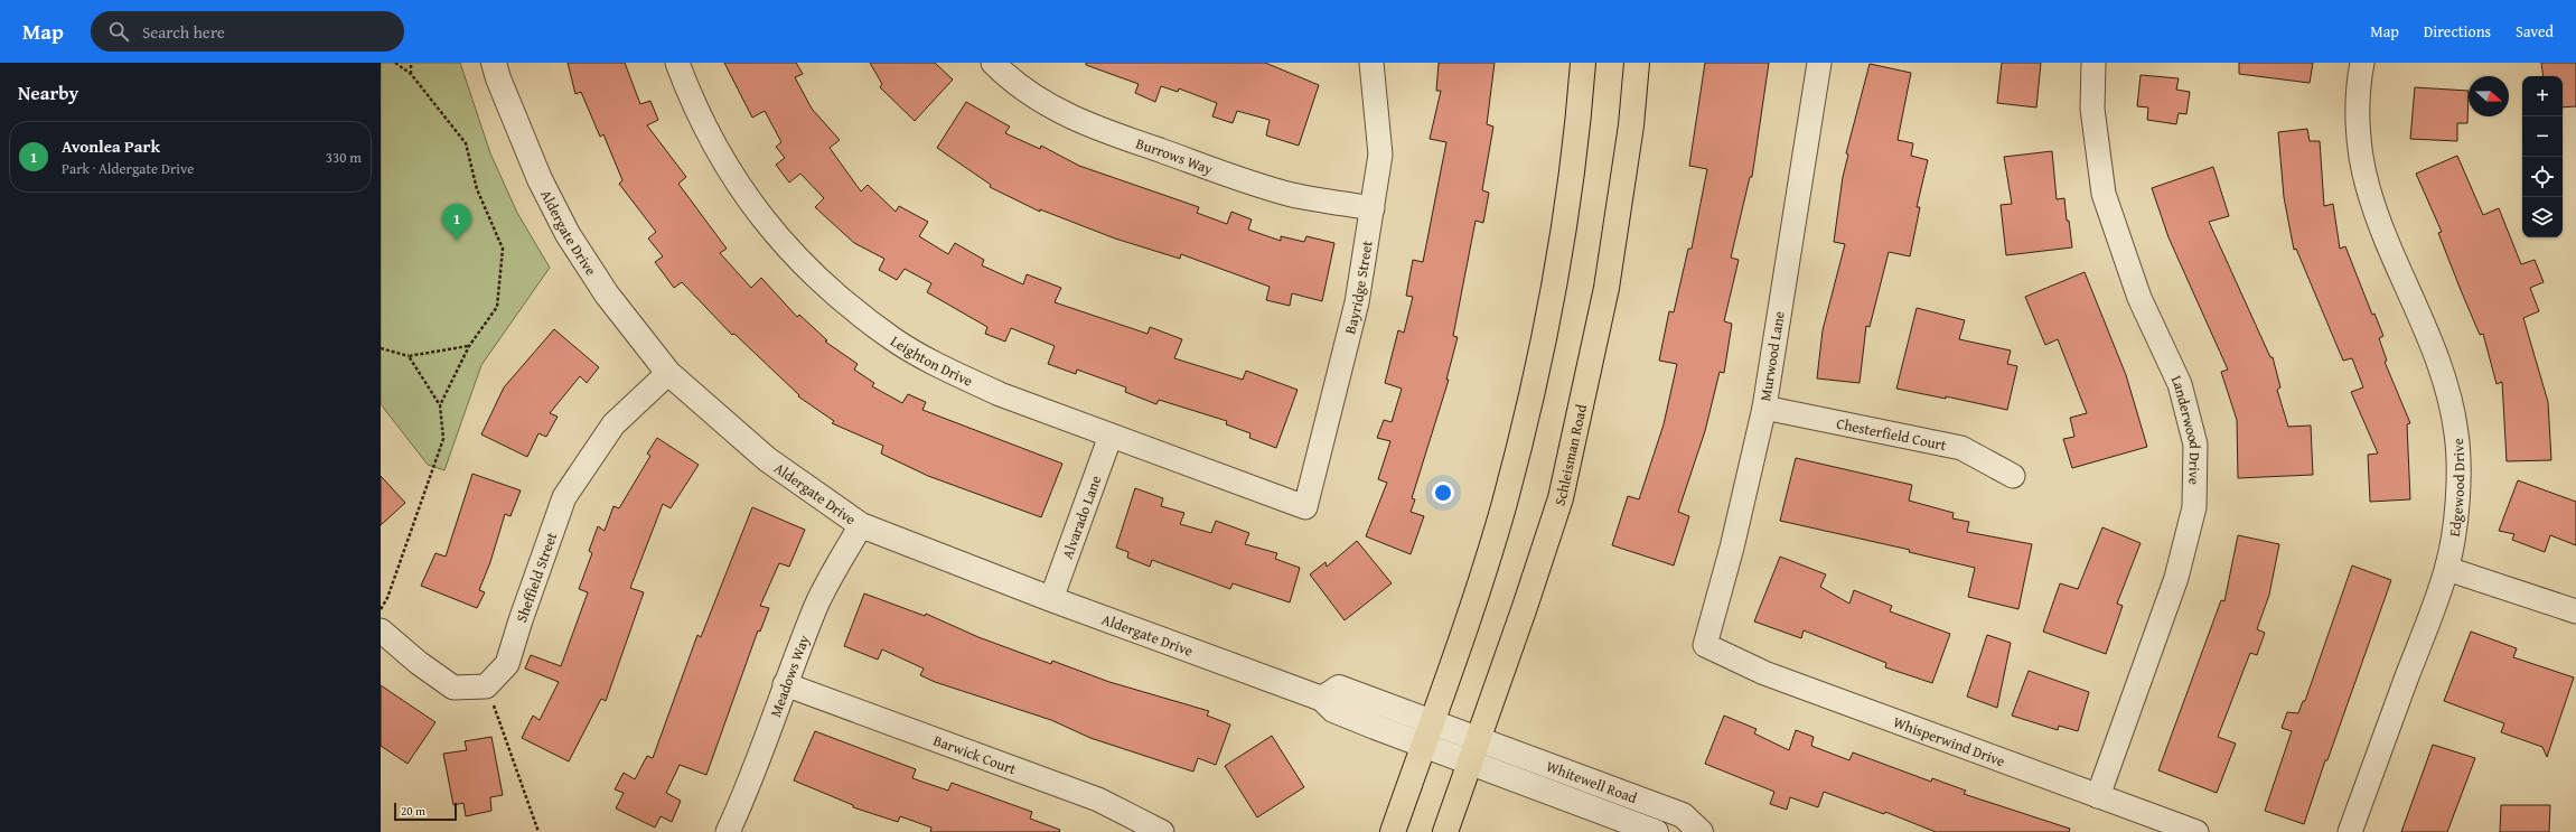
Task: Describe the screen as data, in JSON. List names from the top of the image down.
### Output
{
  "streets": {
    "main road": ["Schleisman Road"],
    "street": [
      "Burrows Way",
      "Aldergate Drive",
      "Bayridge Street",
      "Murwood Lane",
      "Leighton Drive",
      "Landerwood Drive",
      "Chesterfield Court",
      "Edgewood Drive",
      "Alvarado Lane",
      "Sheffield Street",
      "Meadows Way",
      "Whisperwind Drive",
      "Barwick Court",
      "Whitewell Road"
    ]
  },
  "crossings": [
    ["Burrows Way", "Bayridge Street"],
    ["Aldergate Drive", "Schleisman Road"],
    ["Aldergate Drive", "Alvarado Lane"],
    ["Aldergate Drive", "Sheffield Street"],
    ["Aldergate Drive", "Meadows Way"],
    ["Aldergate Drive", "Whitewell Road"],
    ["Bayridge Street", "Leighton Drive"],
    ["Murwood Lane", "Chesterfield Court"],
    ["Murwood Lane", "Whisperwind Drive"],
    ["Leighton Drive", "Alvarado Lane"],
    ["Landerwood Drive", "Whisperwind Drive"],
    ["Schleisman Road", "Whitewell Road"],
    ["Meadows Way", "Barwick Court"]
  ],
  "scale_bar": "20 m",
  "north": "right",
  "page": {
    "header": "Map",
    "search": "Search here",
    "nav": ["Map", "Directions", "Saved"],
    "heading": "Nearby",
    "map_buttons": ["+", "−"],
    "list": [
      {
        "mark": "1",
        "name": "Avonlea Park",
        "note": "Park · Aldergate Drive",
        "value": "330 m"
      }
    ],
    "pins": "1",
    "scale": "20 m"
  }
}
